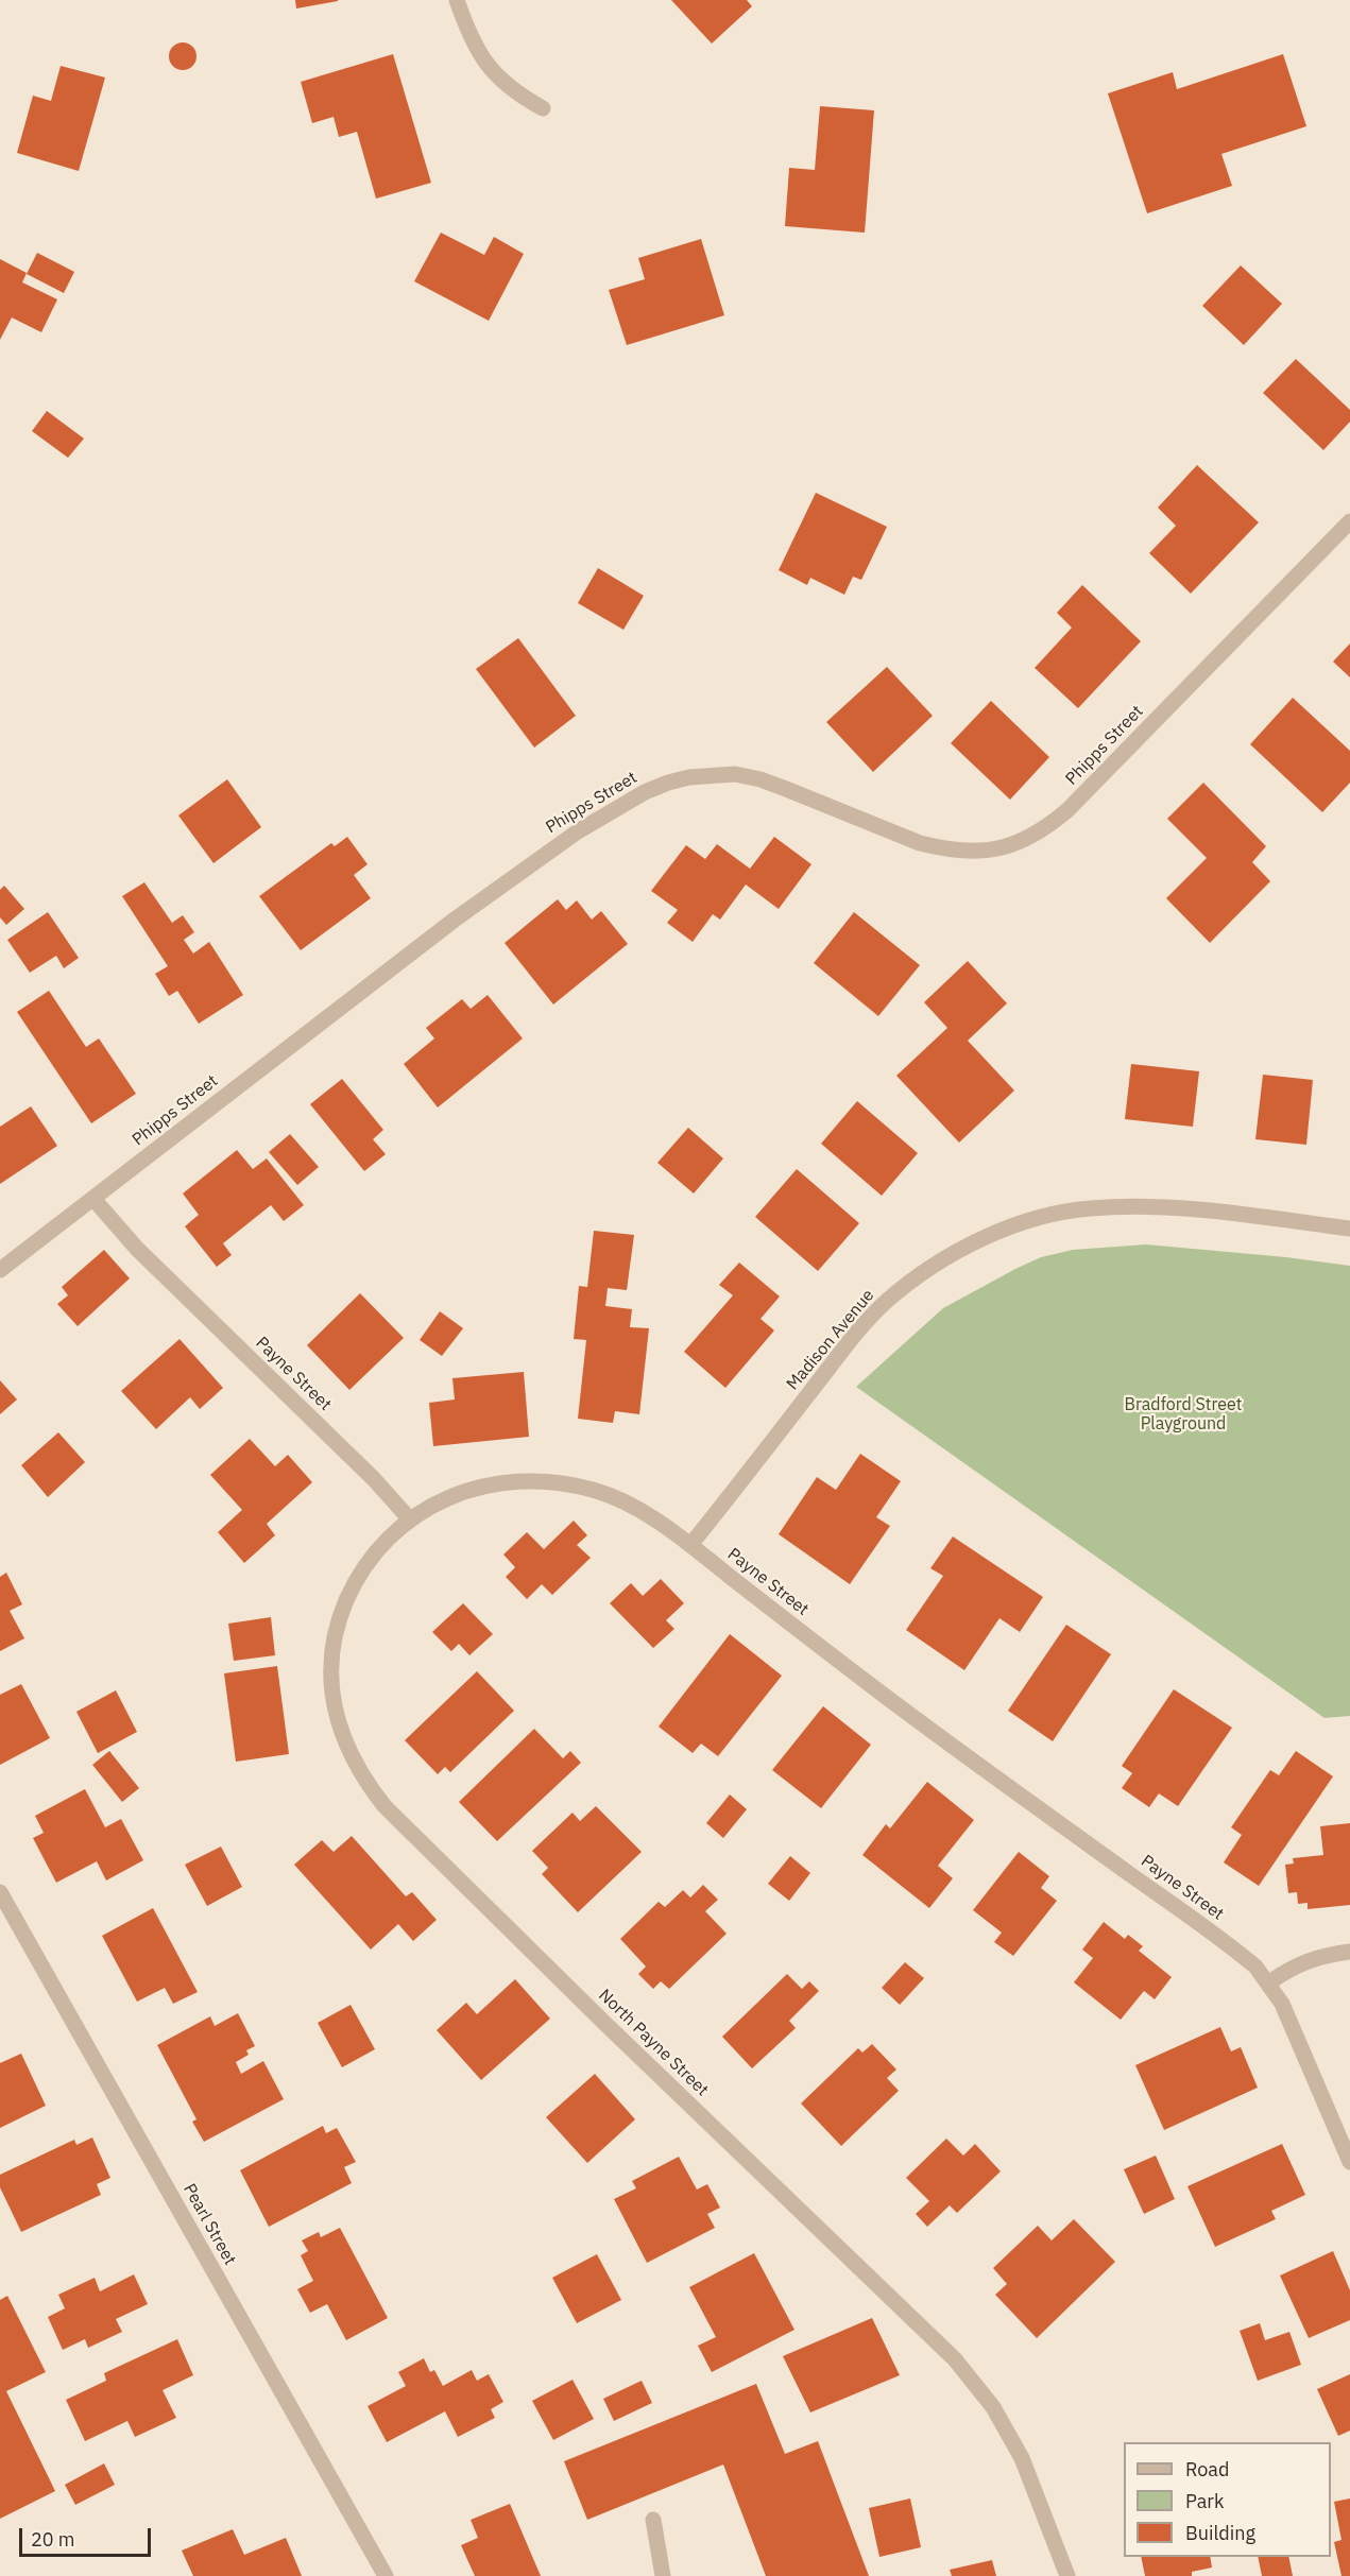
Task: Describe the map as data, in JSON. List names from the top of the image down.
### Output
{
  "streets": {
    "street": [
      "Phipps Street",
      "Madison Avenue",
      "Payne Street",
      "North Payne Street",
      "Pearl Street"
    ]
  },
  "crossings": [
    ["Phipps Street", "Payne Street"],
    ["Madison Avenue", "Payne Street"],
    ["Payne Street", "North Payne Street"]
  ],
  "parks": ["Bradford Street Playground"],
  "legend": ["Road", "Park", "Building"],
  "scale_bar": "20 m"
}
